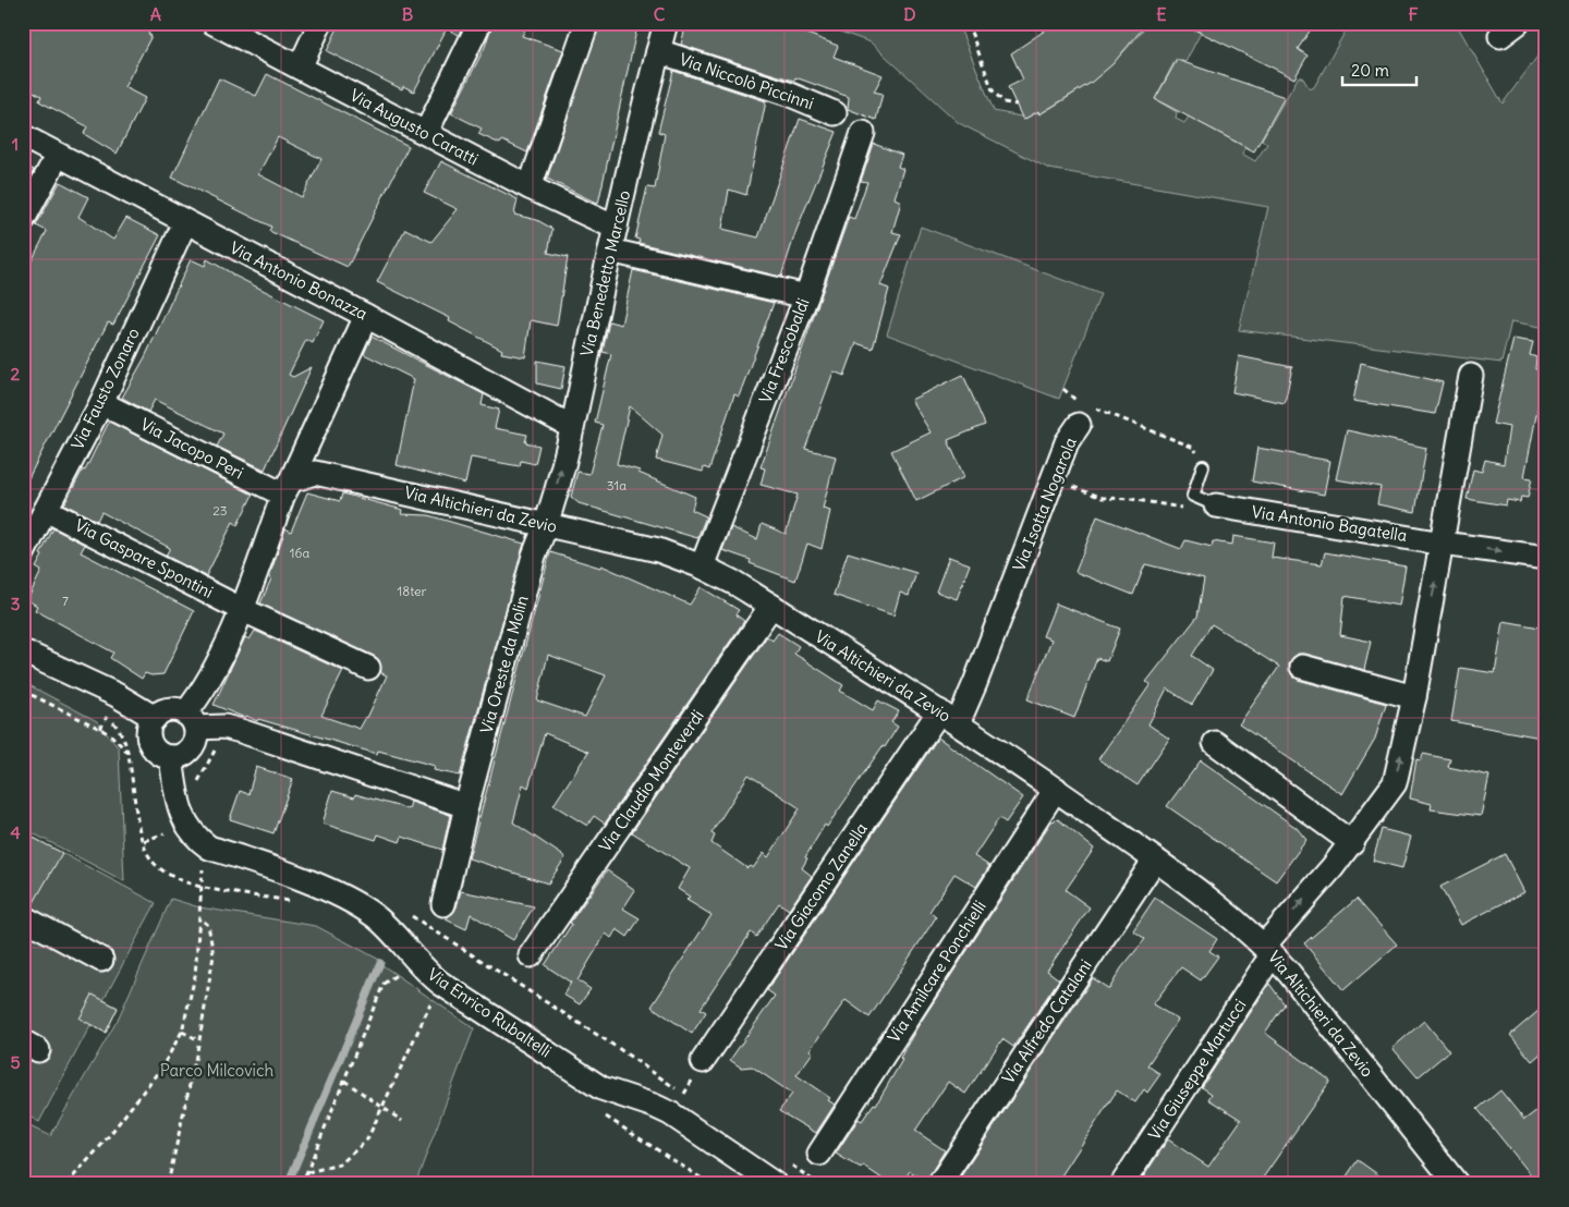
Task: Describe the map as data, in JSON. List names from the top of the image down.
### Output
{
  "streets": {
    "street": [
      "Via Niccolò Piccinni",
      "Via Augusto Caratti",
      "Via Benedetto Marcello",
      "Via Antonio Bonazza",
      "Via Frescobaldi",
      "Via Fausto Zonaro",
      "Via Jacopo Peri",
      "Via Isotta Nogarola",
      "Via Altichieri da Zevio",
      "Via Antonio Bagatella",
      "Via Gaspare Spontini",
      "Via Oreste da Molin",
      "Via Claudio Monteverdi",
      "Via Giacomo Zanella",
      "Via Amilcare Ponchielli",
      "Via Enrico Rubaltelli",
      "Via Alfredo Catalani",
      "Via Giuseppe Martucci"
    ]
  },
  "crossings": [
    ["Via Niccolò Piccinni", "Via Benedetto Marcello"],
    ["Via Augusto Caratti", "Via Benedetto Marcello"],
    ["Via Benedetto Marcello", "Via Antonio Bonazza"],
    ["Via Benedetto Marcello", "Via Altichieri da Zevio"],
    ["Via Benedetto Marcello", "Via Oreste da Molin"],
    ["Via Antonio Bonazza", "Via Fausto Zonaro"],
    ["Via Frescobaldi", "Via Altichieri da Zevio"],
    ["Via Fausto Zonaro", "Via Jacopo Peri"],
    ["Via Fausto Zonaro", "Via Gaspare Spontini"],
    ["Via Jacopo Peri", "Via Altichieri da Zevio"],
    ["Via Isotta Nogarola", "Via Altichieri da Zevio"],
    ["Via Isotta Nogarola", "Via Giacomo Zanella"],
    ["Via Altichieri da Zevio", "Via Oreste da Molin"],
    ["Via Altichieri da Zevio", "Via Claudio Monteverdi"],
    ["Via Altichieri da Zevio", "Via Giacomo Zanella"],
    ["Via Altichieri da Zevio", "Via Amilcare Ponchielli"],
    ["Via Altichieri da Zevio", "Via Alfredo Catalani"],
    ["Via Altichieri da Zevio", "Via Giuseppe Martucci"]
  ],
  "parks": ["Parco Milcovich"],
  "house_numbers": [
    "31a",
    "23",
    "16a",
    "18ter",
    "7"
  ],
  "scale_bar": "20 m",
  "grid": {
    "columns": [
      "A",
      "B",
      "C",
      "D",
      "E",
      "F"
    ],
    "rows": [
      "1",
      "2",
      "3",
      "4",
      "5"
    ]
  }
}
